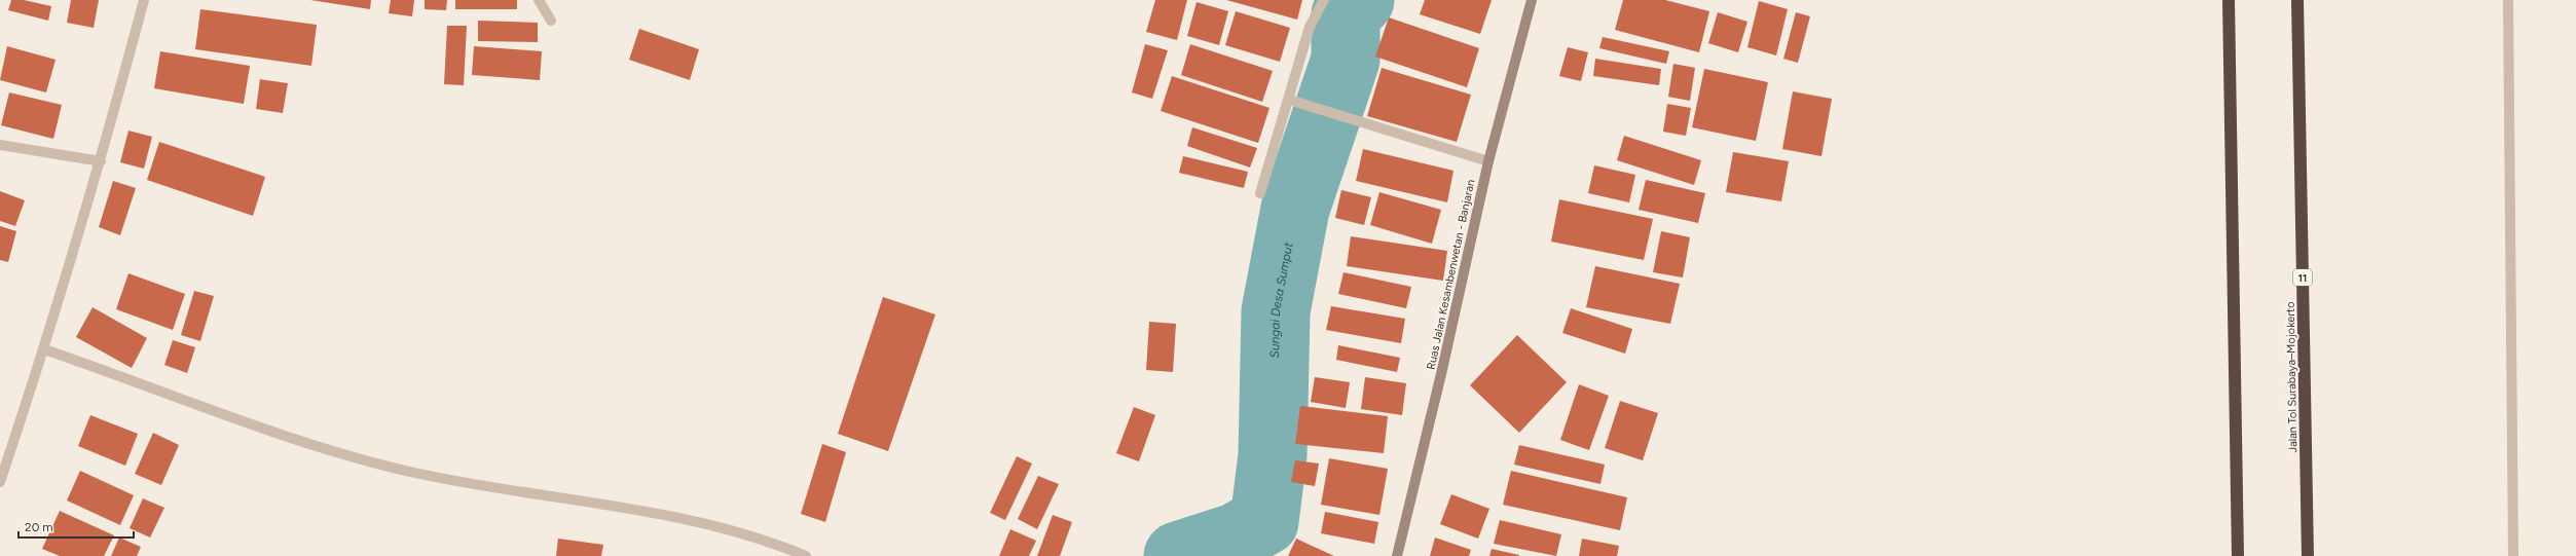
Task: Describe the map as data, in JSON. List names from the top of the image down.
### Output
{
  "streets": {
    "highway": ["11", "Jalan Tol Surabaya–Mojokerto"],
    "main road": ["Ruas Jalan Kesambenwetan - Banjaran"]
  },
  "water": ["Sungai Desa Sumput"],
  "scale_bar": "20 m"
}
